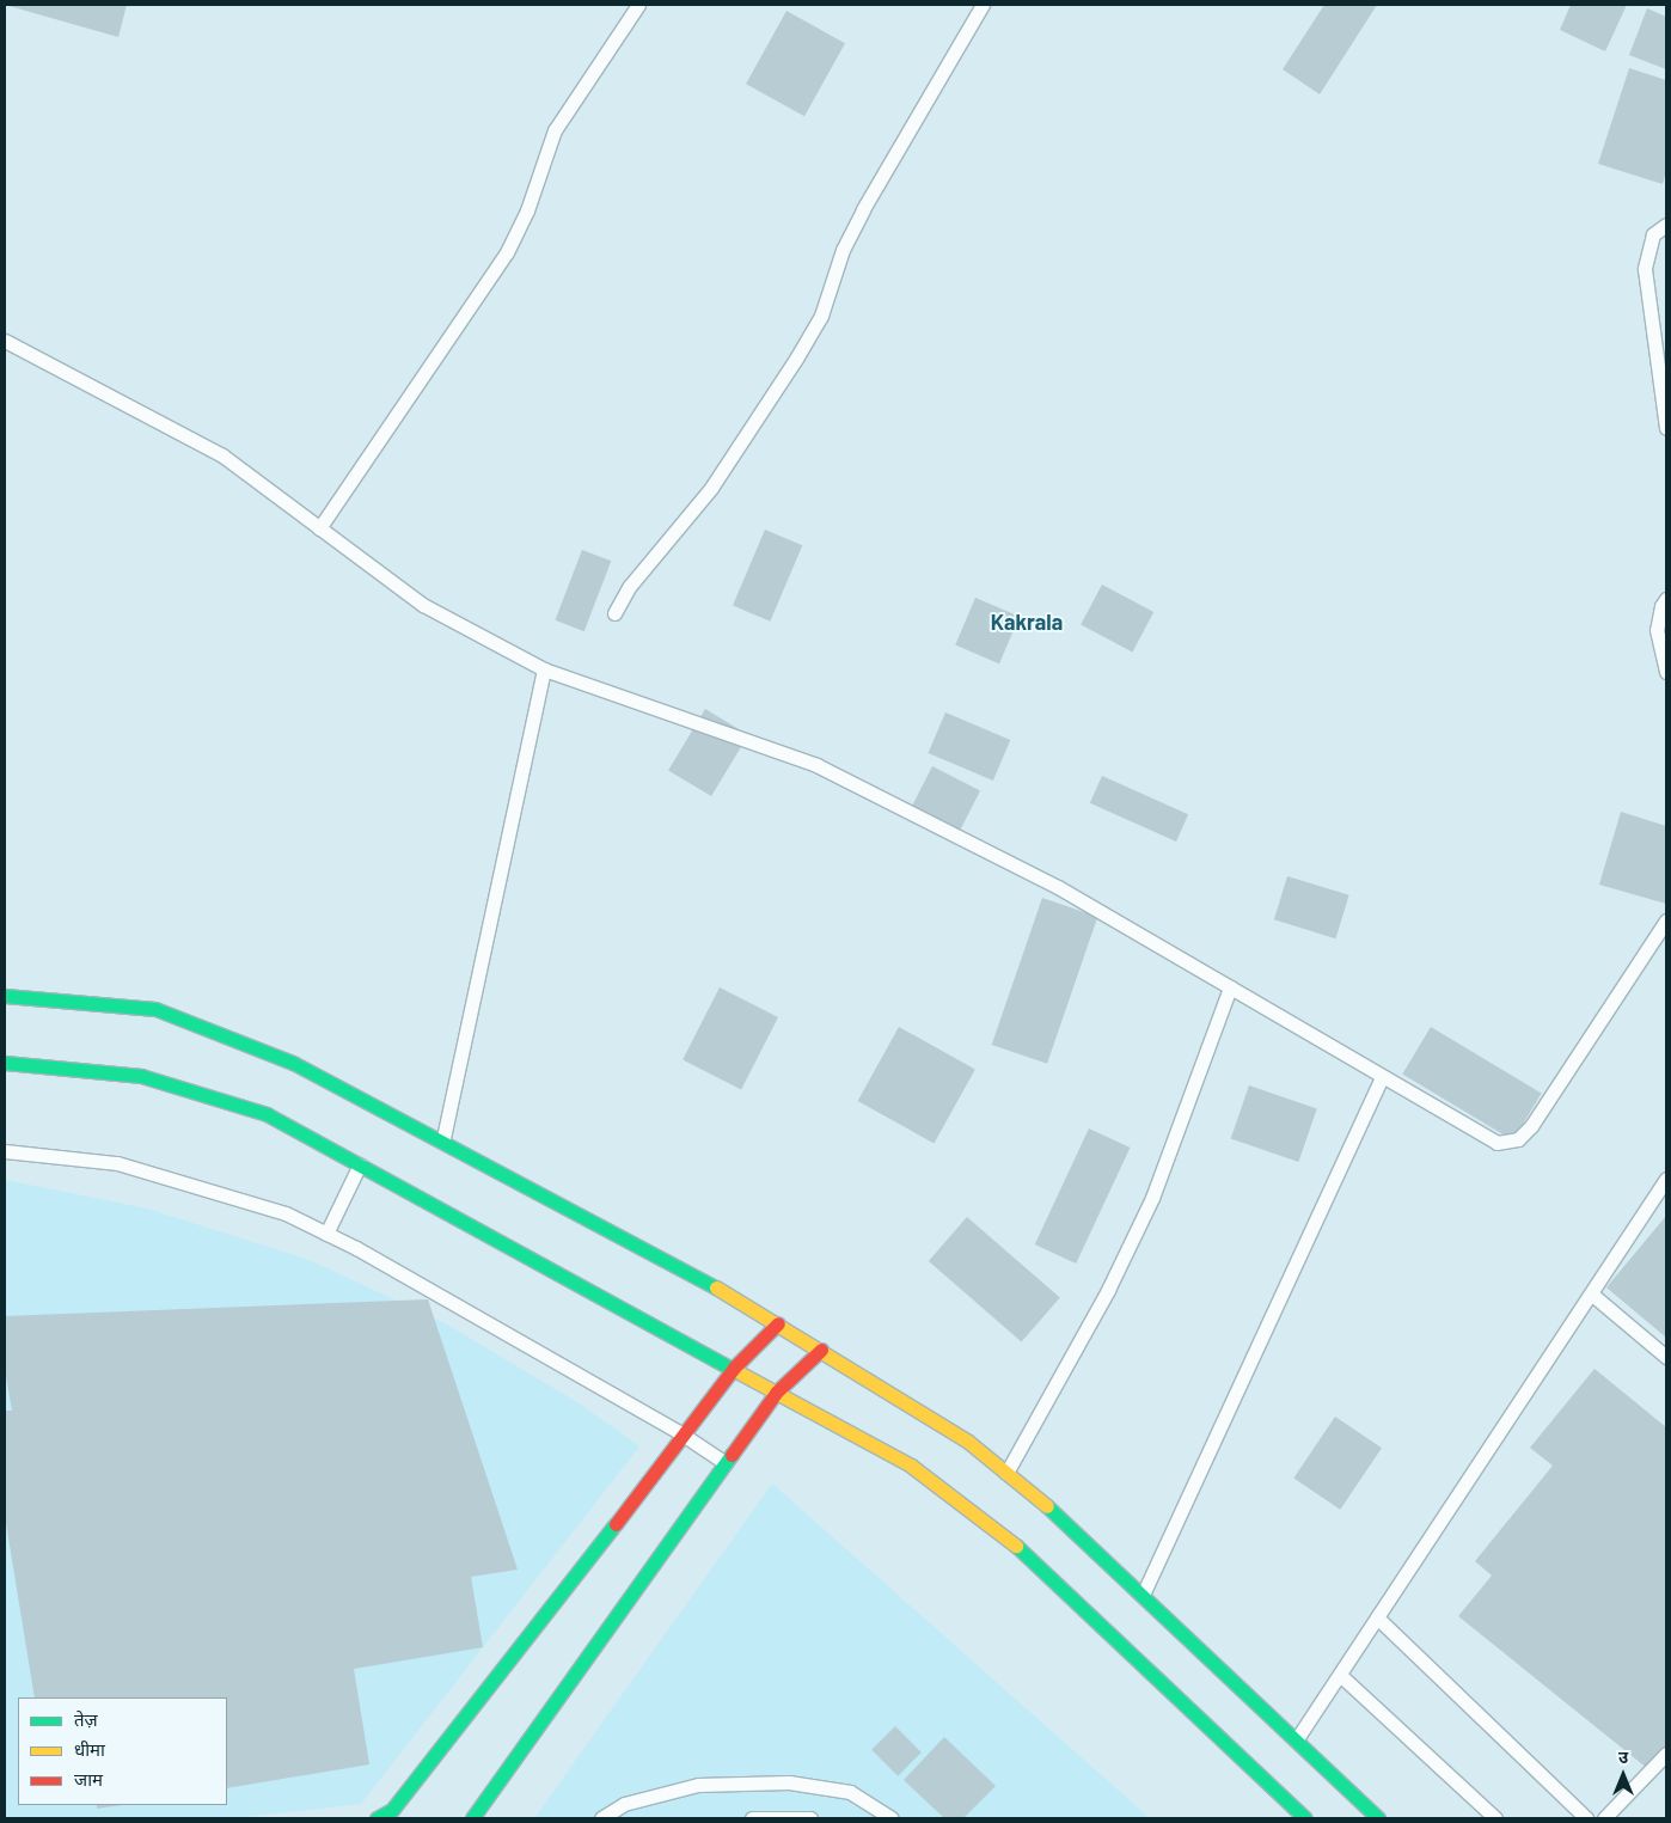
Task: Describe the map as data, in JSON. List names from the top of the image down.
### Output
{
  "districts": ["Kakrala"],
  "legend": ["तेज़", "धीमा", "जाम"],
  "north": "top"
}
